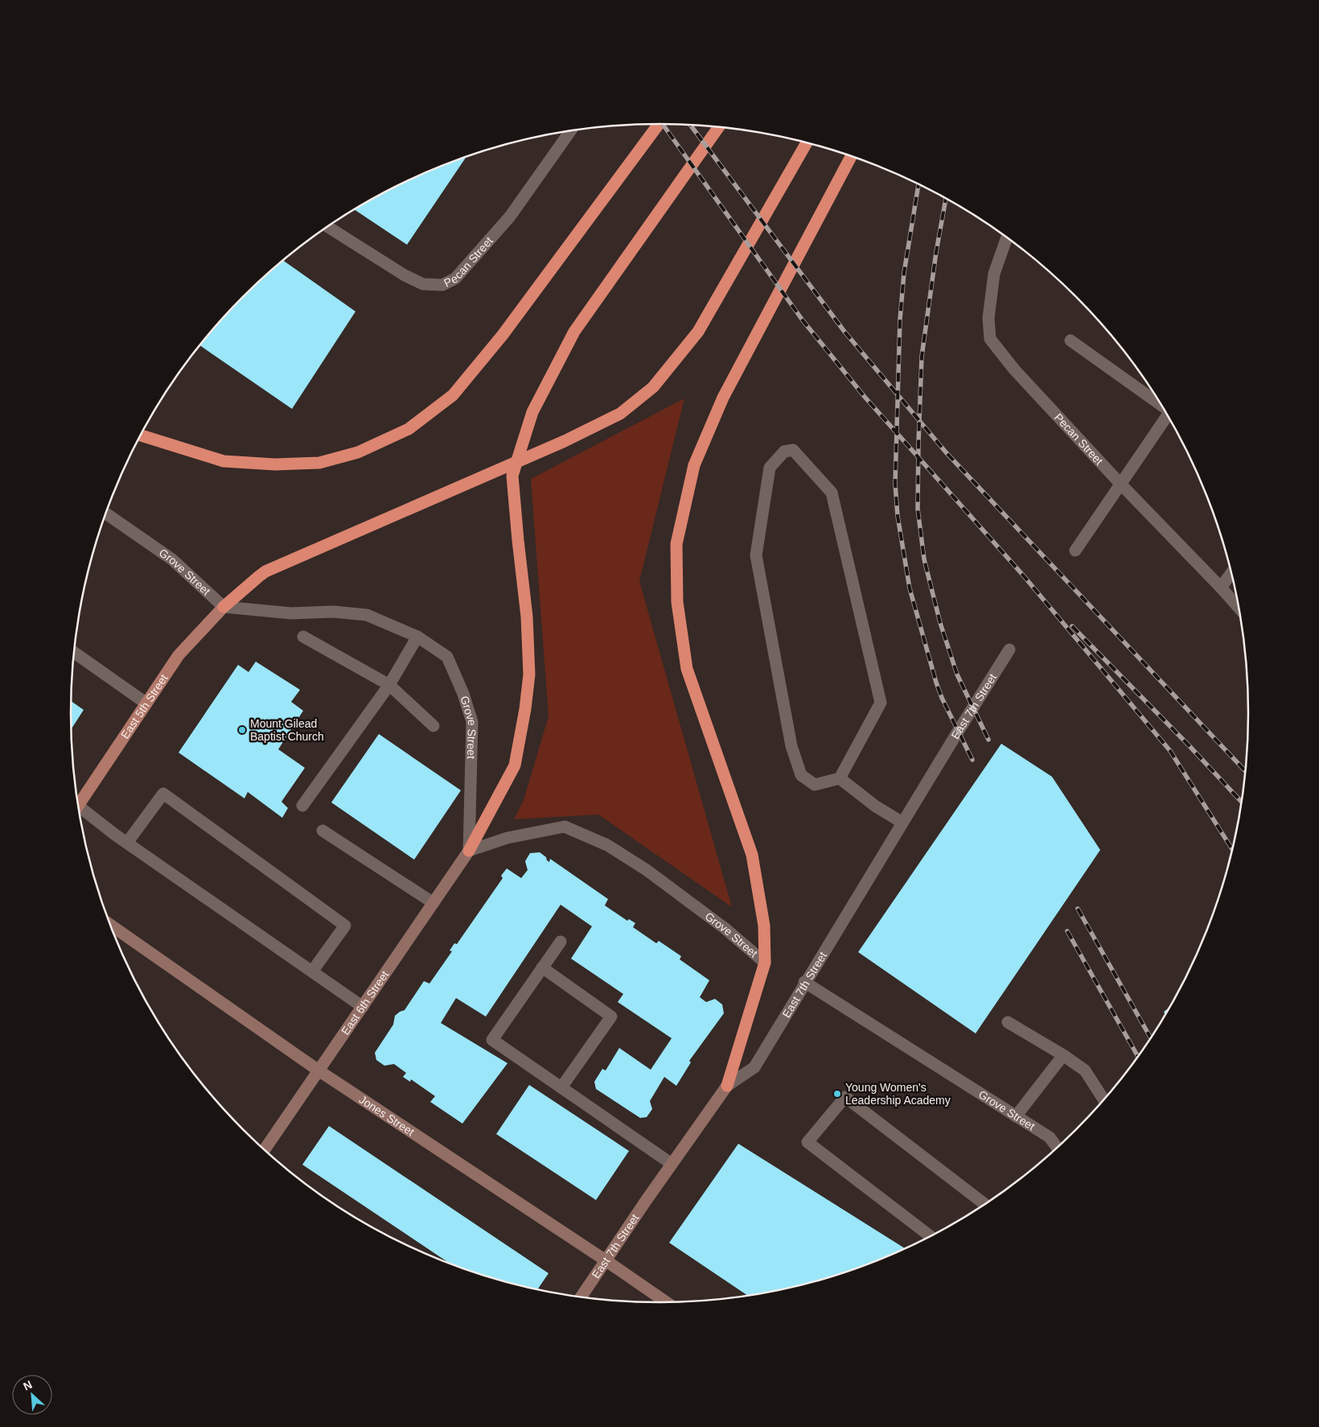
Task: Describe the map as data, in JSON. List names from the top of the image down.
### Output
{
  "streets": {
    "main road": ["East 5th Street"],
    "street": [
      "Pecan Street",
      "Grove Street",
      "East 7th Street",
      "East 6th Street",
      "Jones Street"
    ]
  },
  "crossings": [
    ["Grove Street", "East 7th Street"],
    ["Grove Street", "East 5th Street"],
    ["Grove Street", "East 6th Street"],
    ["East 7th Street", "Jones Street"],
    ["East 6th Street", "Jones Street"]
  ],
  "places": ["Mount Gilead Baptist Church", "Young Women's Leadership Academy"],
  "north": "top left"
}
